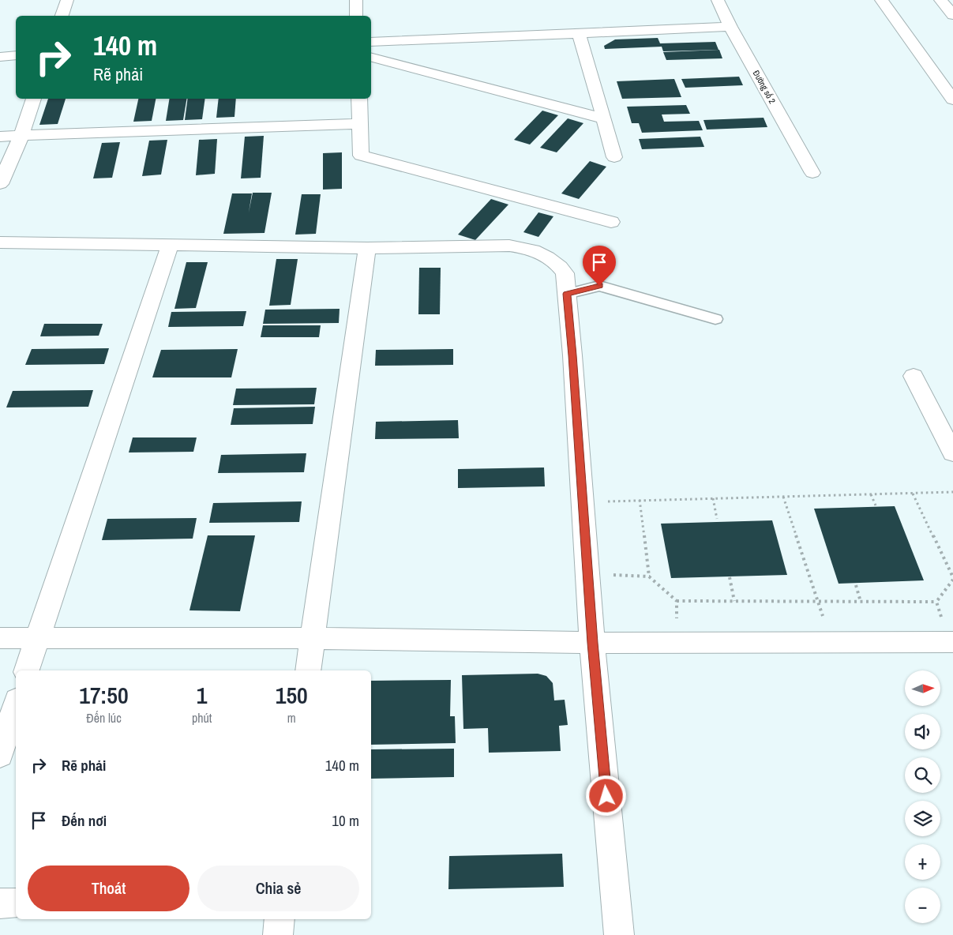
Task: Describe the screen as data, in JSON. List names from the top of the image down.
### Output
{
  "streets": {
    "street": ["Đường số 2"]
  },
  "north": "right",
  "page": {
    "turn": ["140 m", "Rẽ phải"],
    "map_buttons": ["+", "−"],
    "eta": [
      "17:50",
      "Đến lúc",
      "1",
      "phút",
      "150",
      "m"
    ],
    "list": [
      {
        "name": "Rẽ phải",
        "value": "140 m"
      },
      {
        "name": "Đến nơi",
        "value": "10 m"
      }
    ],
    "buttons": ["Thoát", "Chia sẻ"]
  }
}
